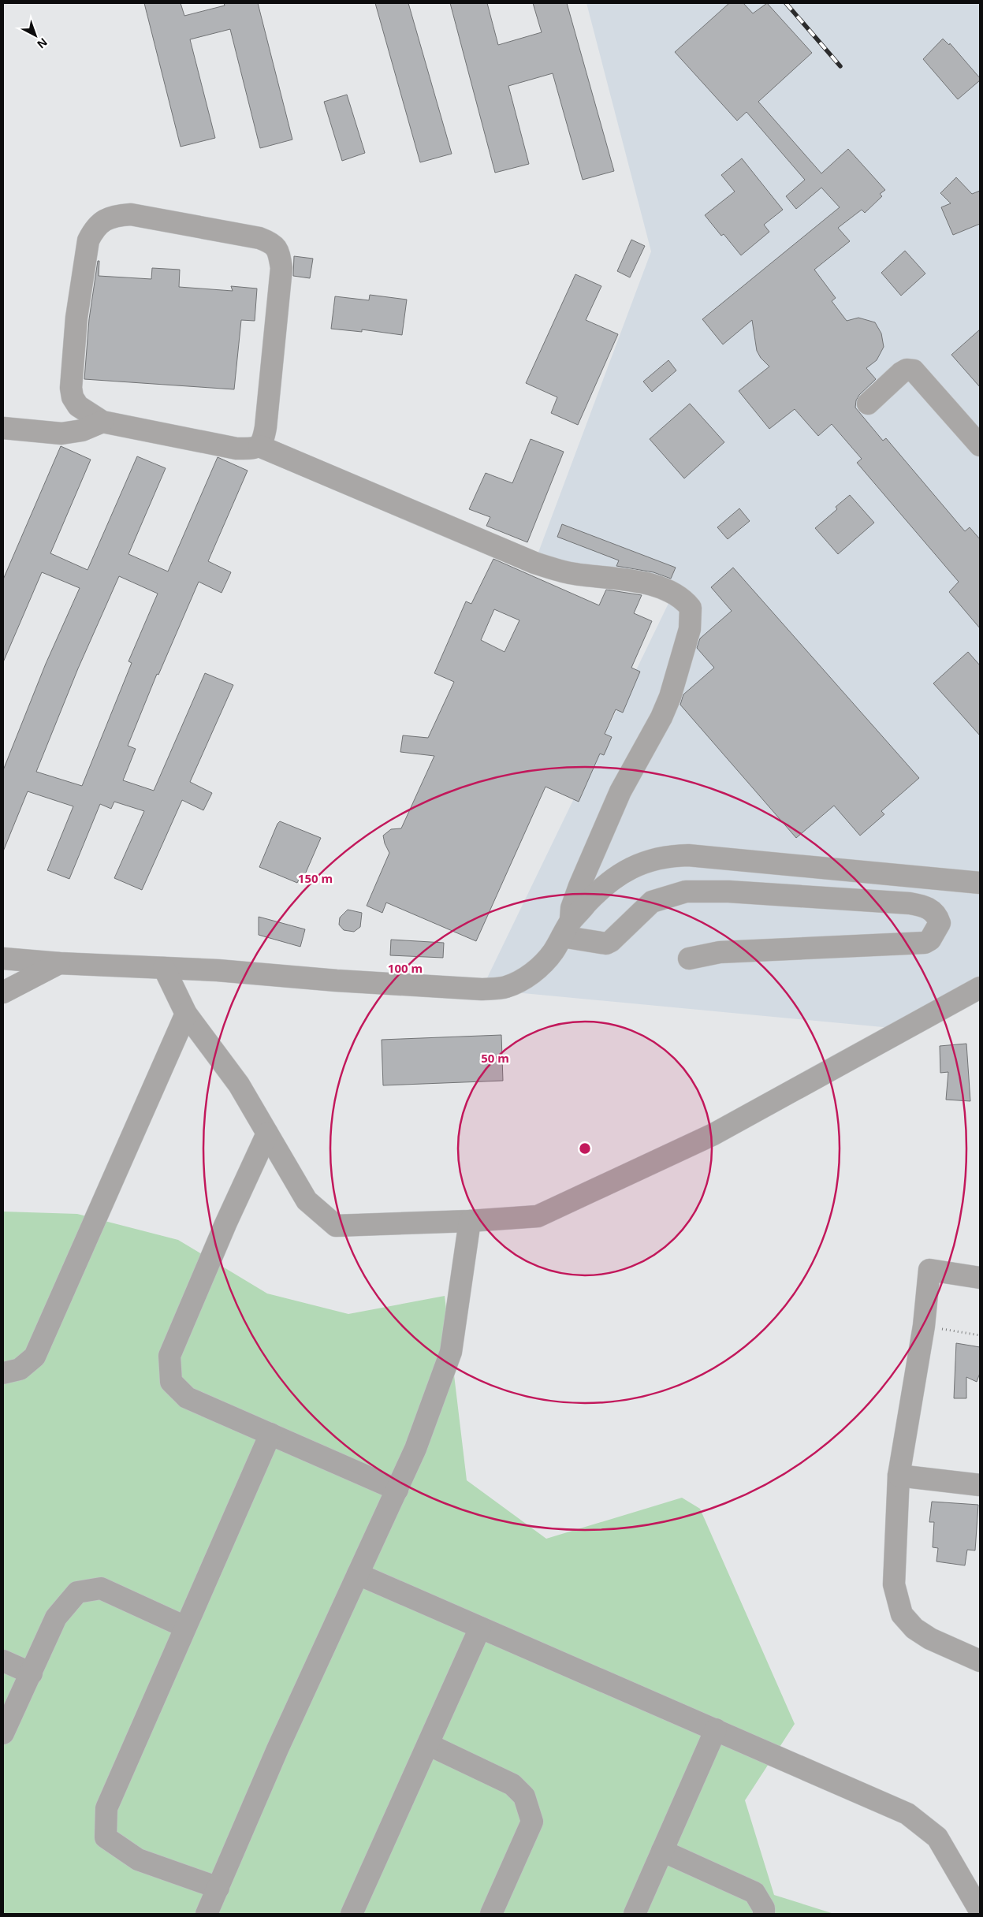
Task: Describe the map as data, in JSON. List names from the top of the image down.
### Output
{
  "north": "bottom right",
  "rings": ["150 m", "100 m", "50 m"]
}
